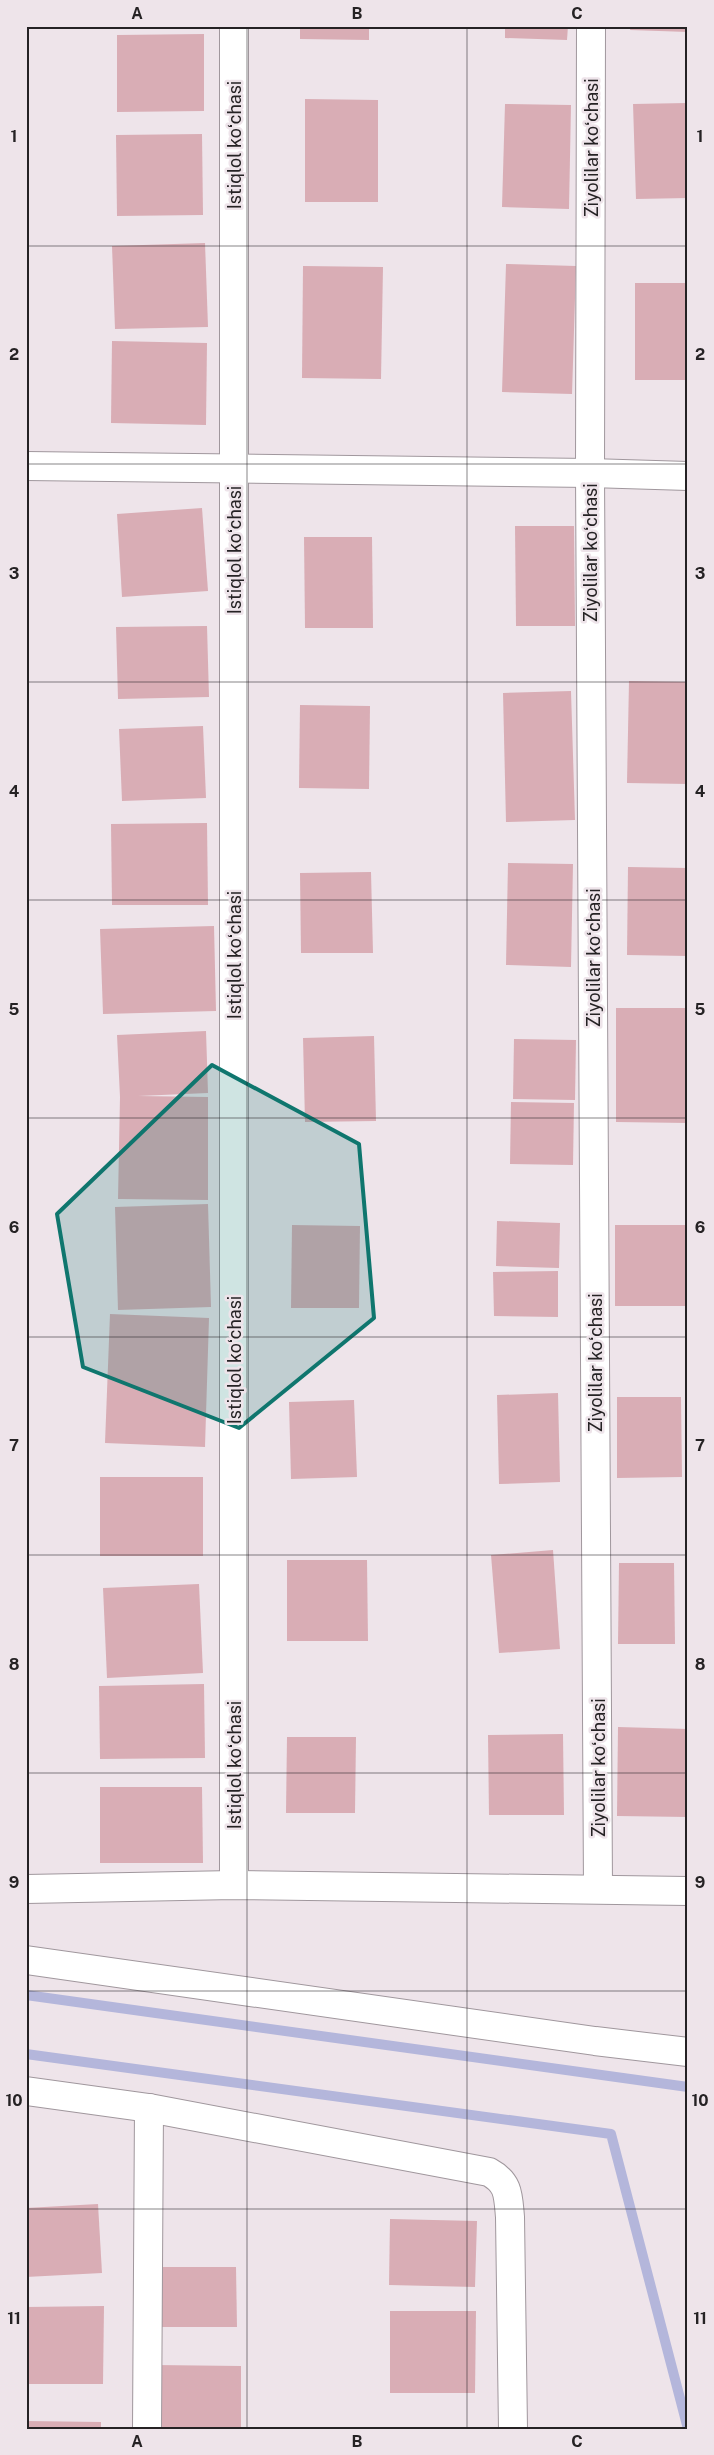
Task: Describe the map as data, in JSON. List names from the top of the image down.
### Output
{
  "streets": {
    "street": ["Istiqlol koʻchasi", "Ziyolilar koʻchasi"]
  },
  "grid": {
    "columns": ["A", "B", "C"],
    "rows": [
      "1",
      "2",
      "3",
      "4",
      "5",
      "6",
      "7",
      "8",
      "9",
      "10",
      "11"
    ]
  }
}
